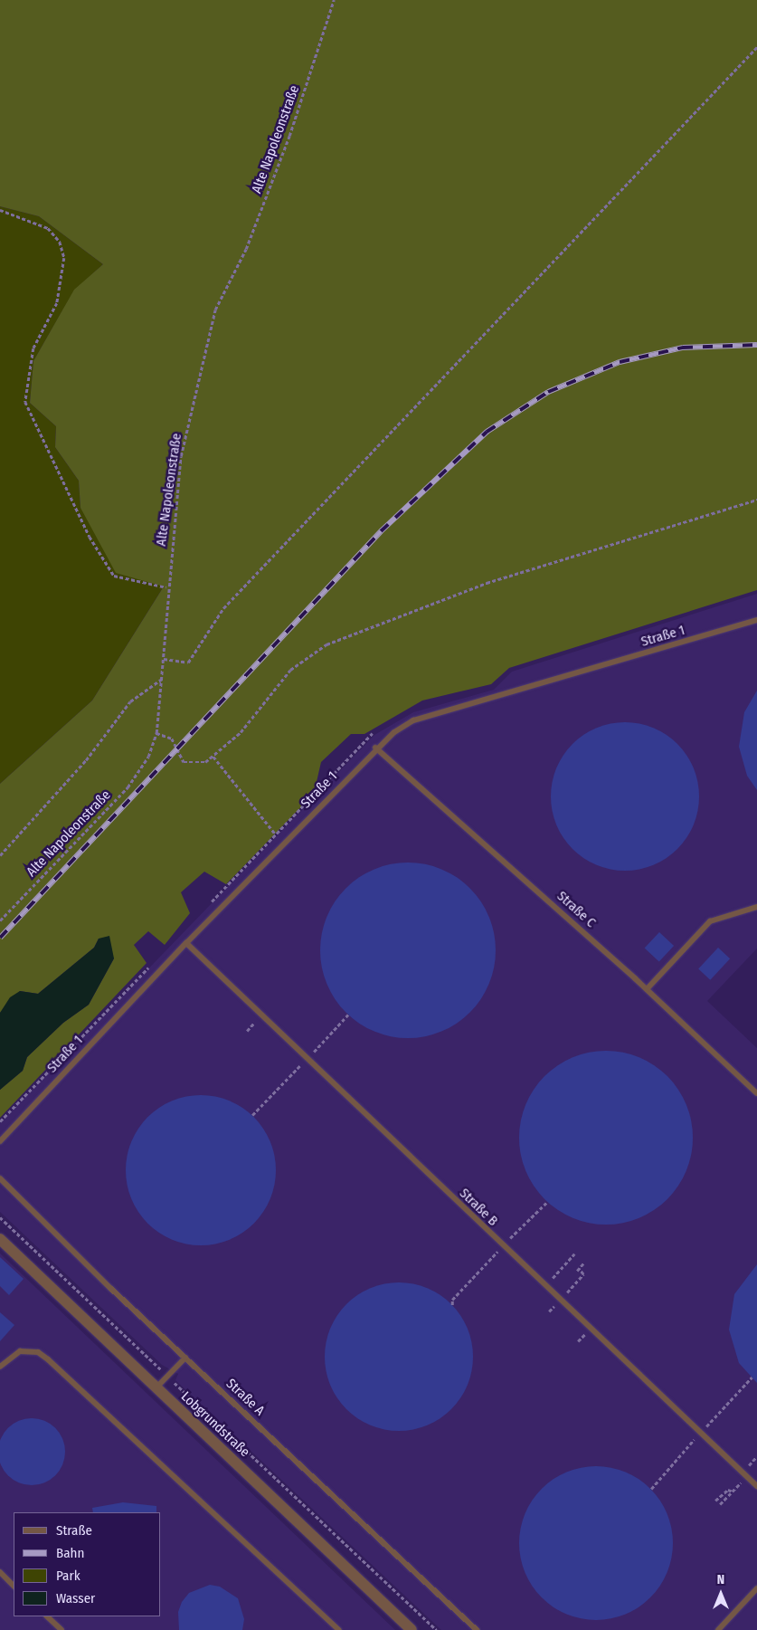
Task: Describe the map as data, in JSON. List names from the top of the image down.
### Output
{
  "streets": {
    "street": ["Lobgrundstraße"],
    "lane": [
      "Straße 1",
      "Straße C",
      "Straße B",
      "Straße A"
    ],
    "path": ["Alte Napoleonstraße"]
  },
  "crossings": [
    ["Straße 1", "Straße C"],
    ["Straße 1", "Straße B"]
  ],
  "legend": [
    "Straße",
    "Bahn",
    "Park",
    "Wasser"
  ],
  "north": "top"
}
